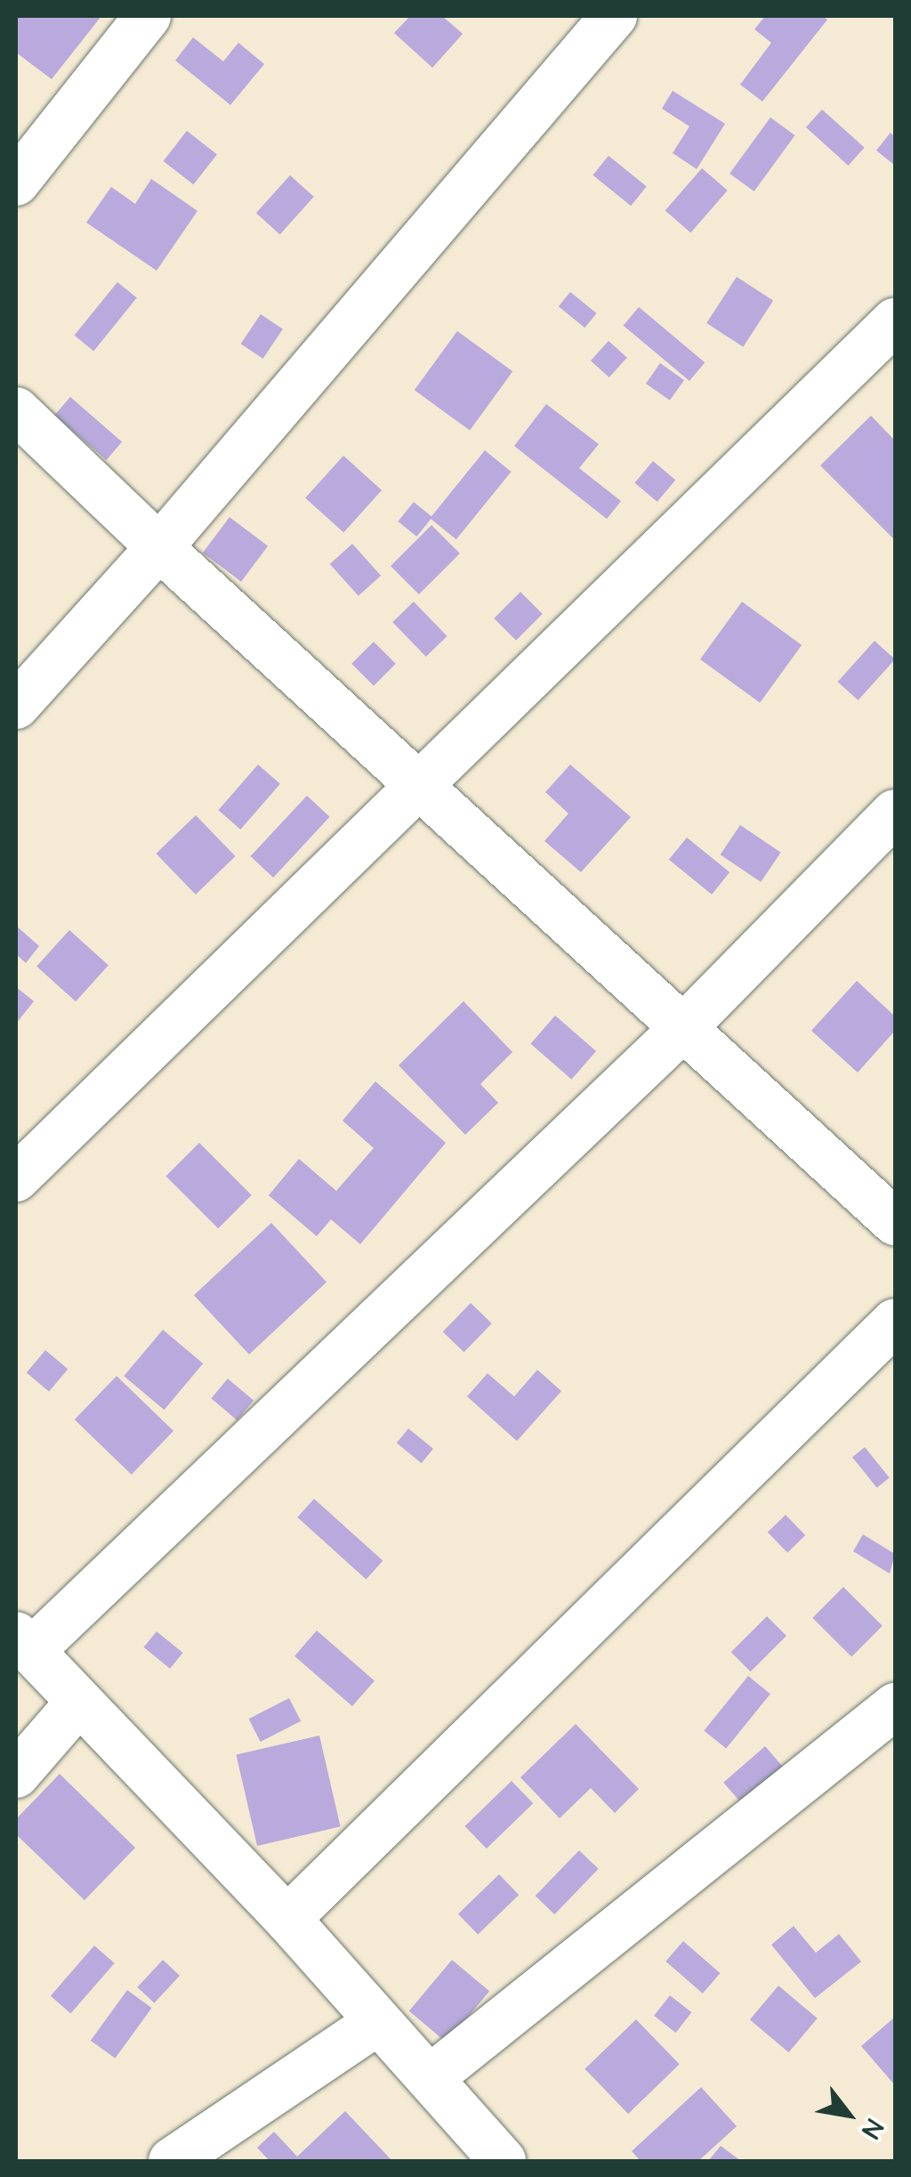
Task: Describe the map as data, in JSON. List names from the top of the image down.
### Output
{
  "north": "bottom right"
}
